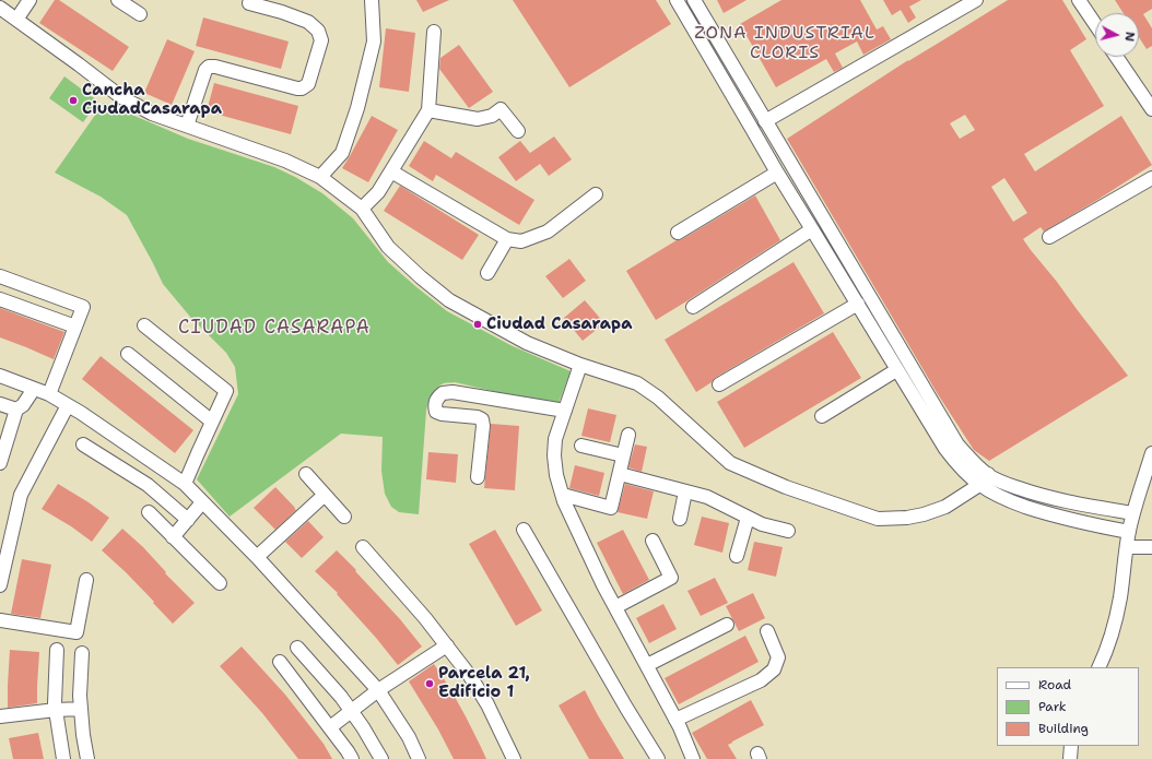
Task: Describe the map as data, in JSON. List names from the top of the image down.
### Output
{
  "districts": ["ZONA INDUSTRIAL CLORIS", "CIUDAD CASARAPA"],
  "places": ["Cancha CiudadCasarapa", "Ciudad Casarapa", "Parcela 21, Edificio 1"],
  "legend": ["Road", "Park", "Building"],
  "north": "right"
}
